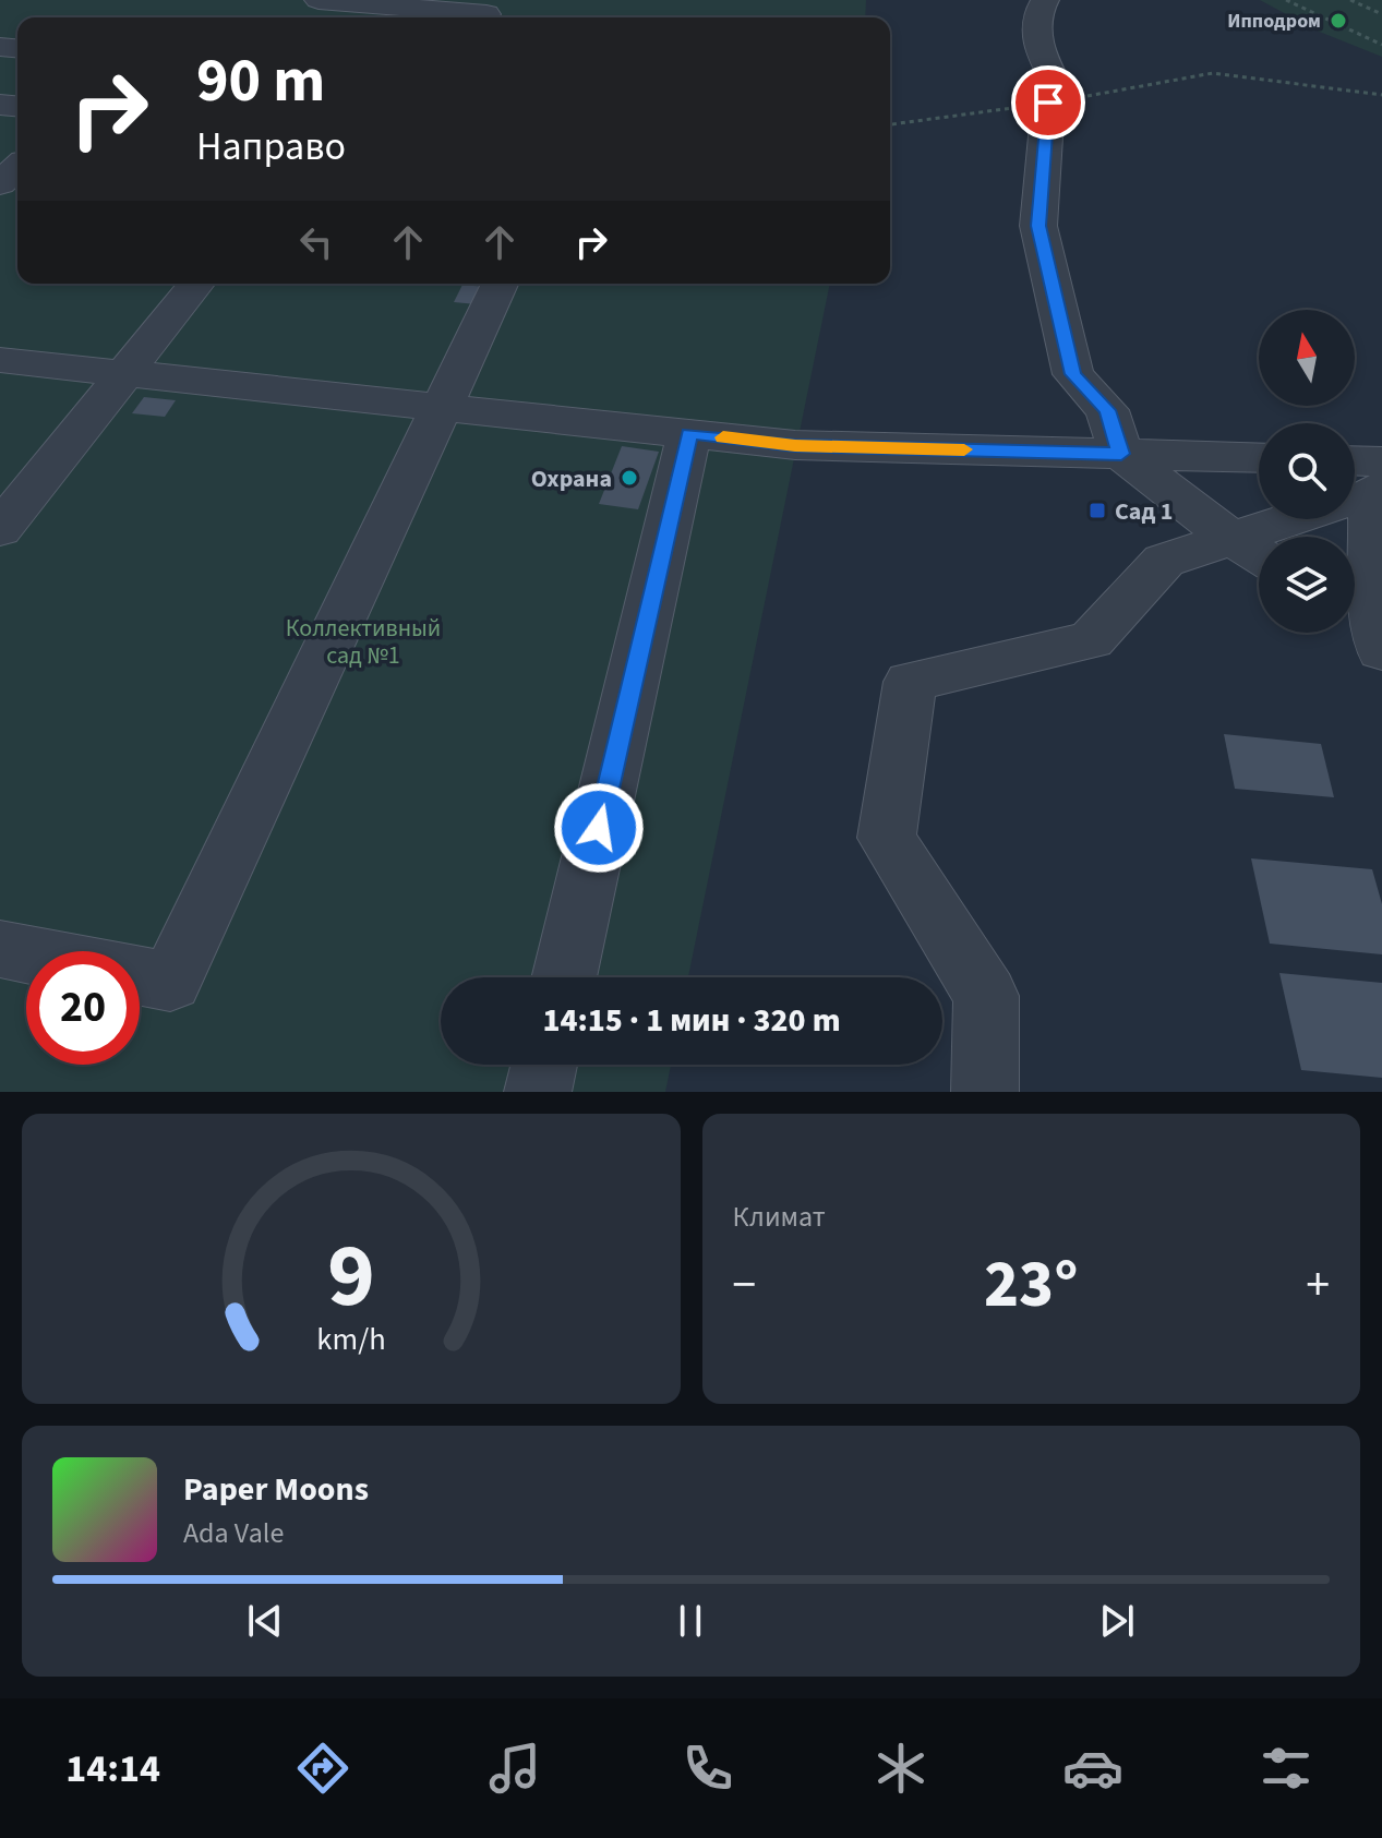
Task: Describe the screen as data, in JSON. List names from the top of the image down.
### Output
{
  "parks": ["Коллективный сад №1"],
  "places": {
    "other": ["Ипподром", "Охрана"],
    "transit": ["Сад 1"]
  },
  "north": "top",
  "page": {
    "turn": ["90 m", "Направо"],
    "limit": "20",
    "trip": "14:15 · 1 мин · 320 m",
    "tile": "Климат",
    "heat": ["−", "23°", "+"],
    "song": ["Paper Moons", "Ada Vale"],
    "tabs": "14:14",
    "gauge": ["9", "km/h"]
  }
}
